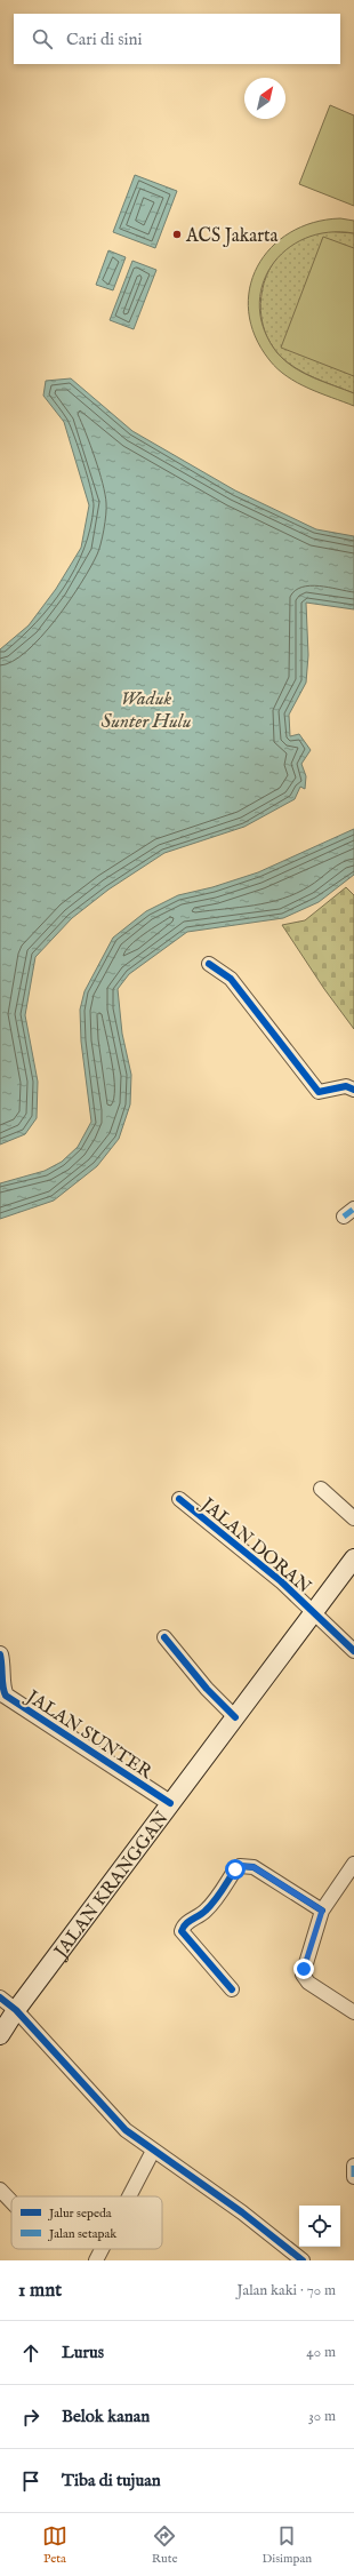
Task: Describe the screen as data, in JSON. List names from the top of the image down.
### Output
{
  "streets": {
    "main road": ["JALAN KRANGGAN"],
    "street": ["JALAN DORAN", "JALAN SUNTER"]
  },
  "crossings": [
    ["JALAN DORAN", "JALAN KRANGGAN"],
    ["JALAN SUNTER", "JALAN KRANGGAN"]
  ],
  "water": ["Waduk Sunter Hulu"],
  "places": ["ACS Jakarta"],
  "legend": ["Jalur sepeda", "Jalan setapak"],
  "north": "top right",
  "page": {
    "search": "Cari di sini",
    "heading": ["1 mnt", "Jalan kaki · 70 m"],
    "list": [
      ["Lurus", "40 m"],
      ["Belok kanan", "30 m"],
      "Tiba di tujuan"
    ],
    "nav": ["Peta", "Rute", "Disimpan"]
  }
}
